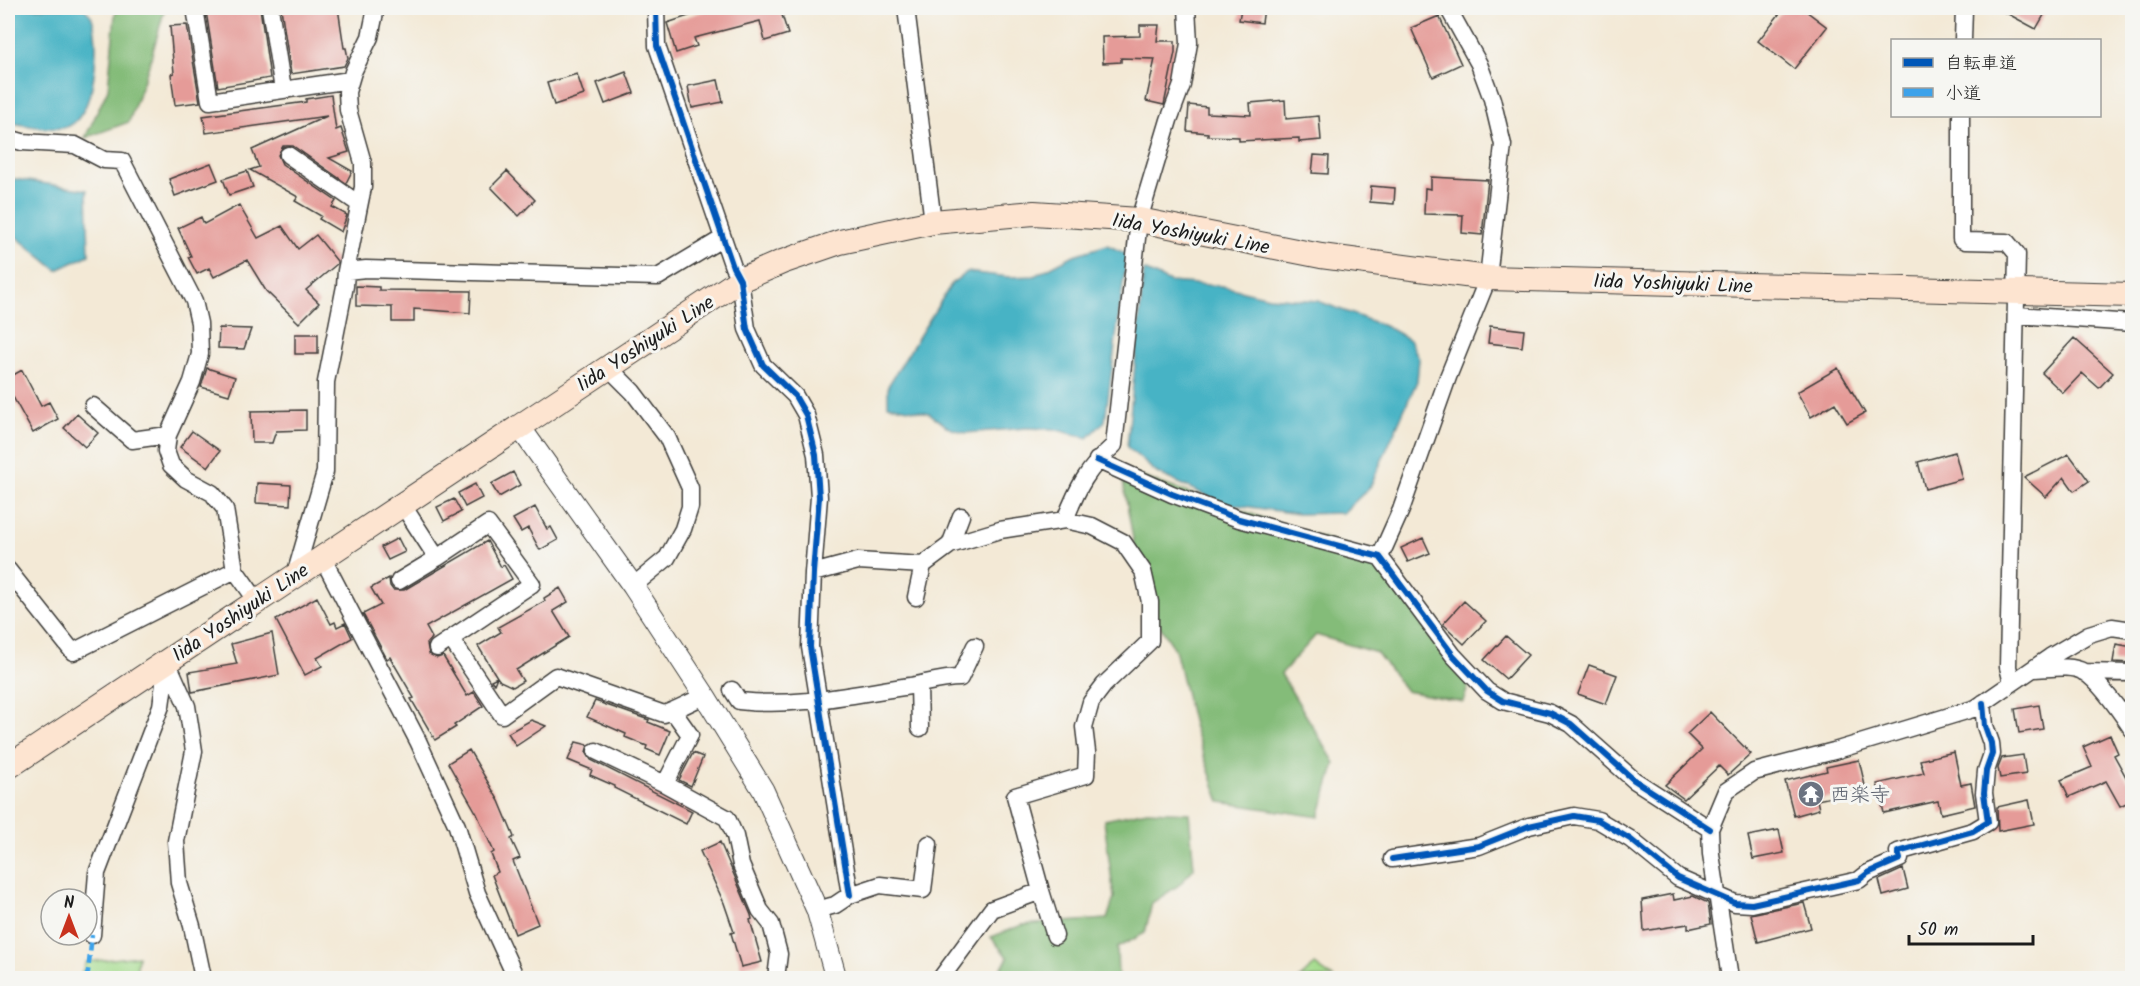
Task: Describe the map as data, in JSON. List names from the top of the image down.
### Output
{
  "streets": {
    "main road": ["Iida Yoshiyuki Line"]
  },
  "places": {
    "temple": ["西楽寺"]
  },
  "legend": ["自転車道", "小道"],
  "scale_bar": "50 m",
  "north": "top"
}
